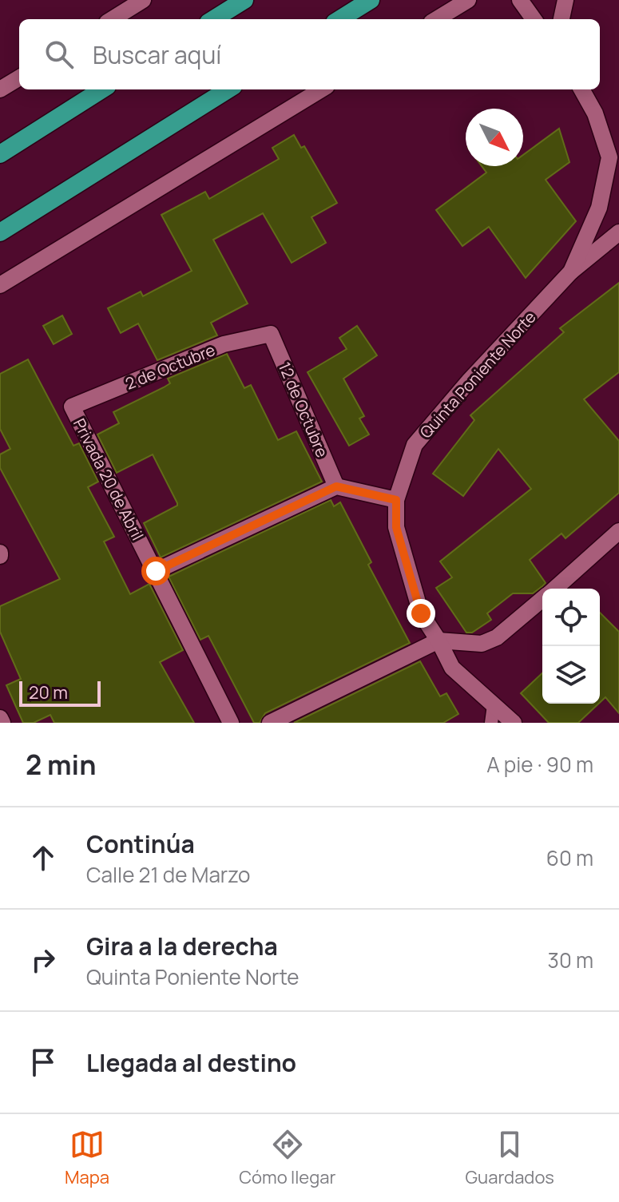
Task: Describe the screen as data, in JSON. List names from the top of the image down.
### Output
{
  "streets": {
    "street": [
      "2 de Octubre",
      "Quinta Poniente Norte",
      "12 de Octubre",
      "Privada 20 de Abril"
    ]
  },
  "crossings": [
    ["2 de Octubre", "12 de Octubre"],
    ["2 de Octubre", "Privada 20 de Abril"]
  ],
  "scale_bar": "20 m",
  "north": "bottom right",
  "page": {
    "search": "Buscar aquí",
    "scale": "20 m",
    "heading": ["2 min", "A pie · 90 m"],
    "list": [
      ["Continúa", "Calle 21 de Marzo", "60 m"],
      ["Gira a la derecha", "Quinta Poniente Norte", "30 m"],
      "Llegada al destino"
    ],
    "nav": ["Mapa", "Cómo llegar", "Guardados"]
  }
}
